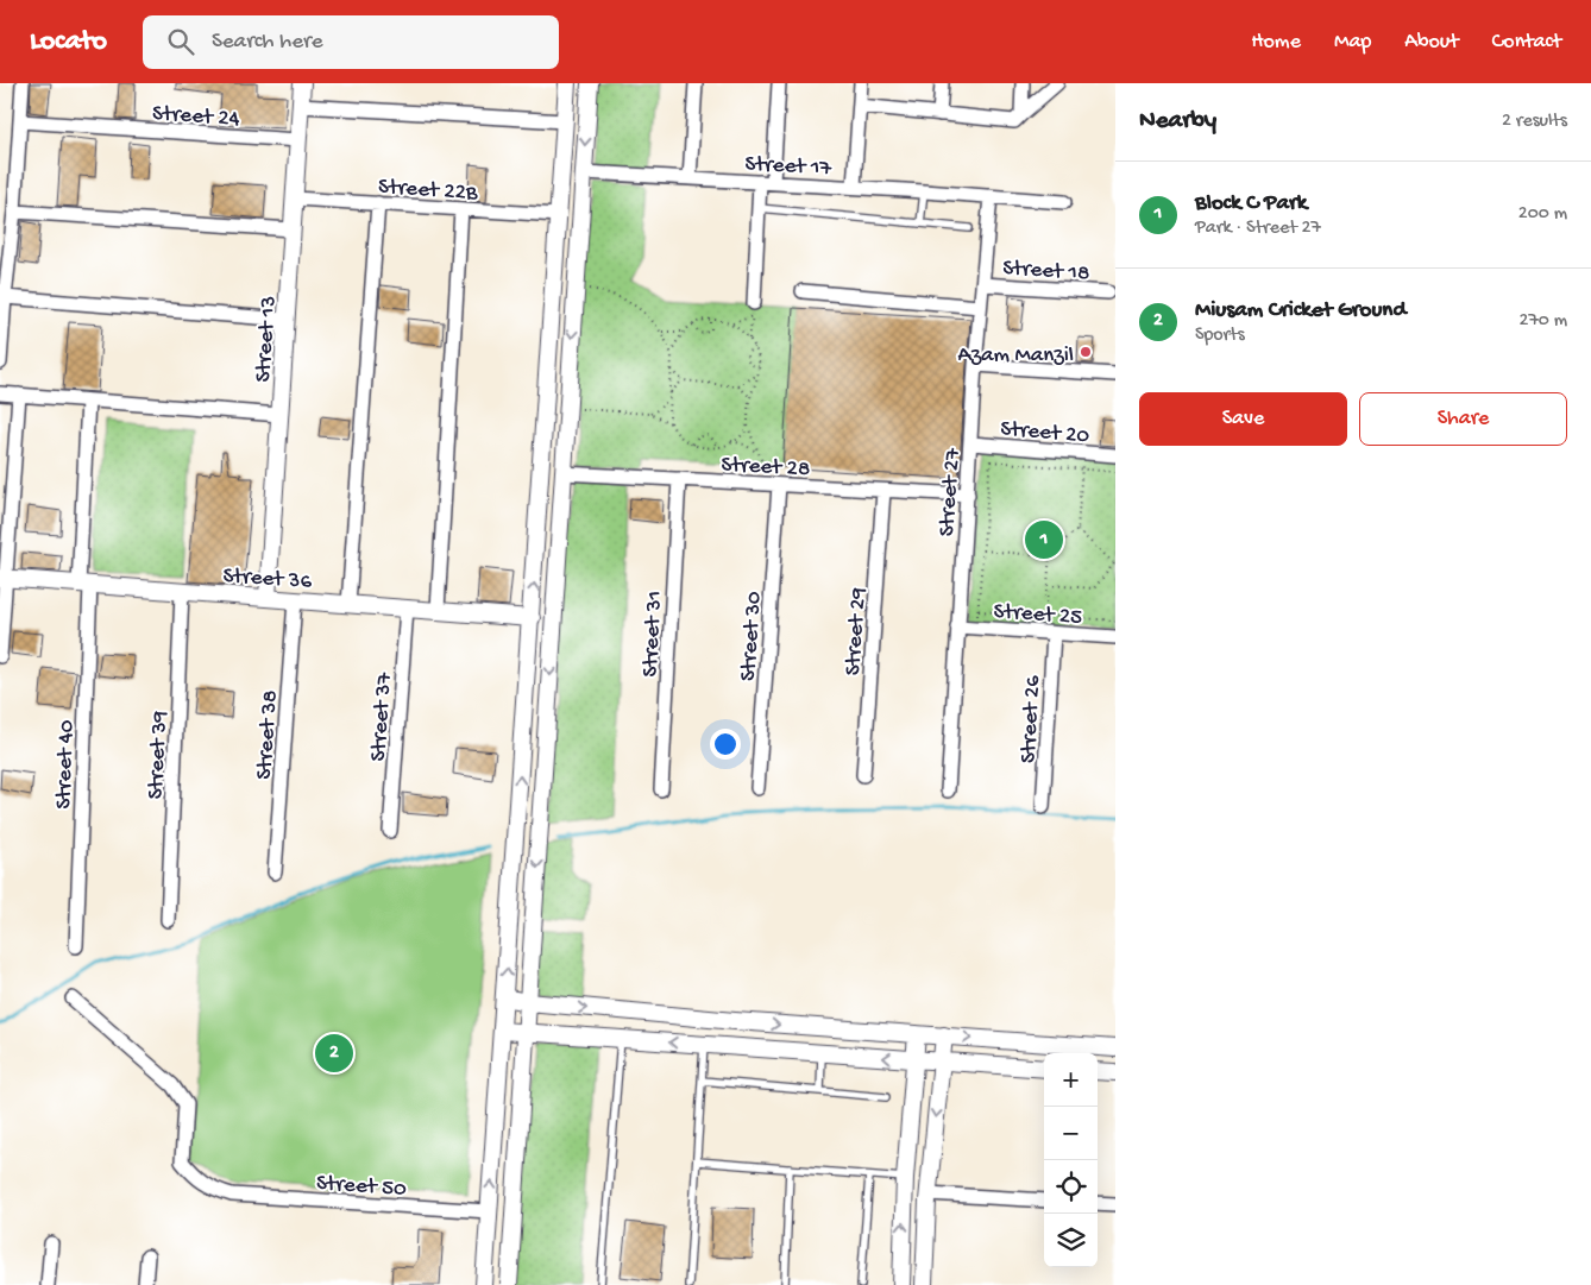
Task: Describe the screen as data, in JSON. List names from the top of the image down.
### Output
{
  "streets": {
    "street": [
      "Street 24",
      "Street 17",
      "Street 22B",
      "Street 18",
      "Street 13",
      "Street 20",
      "Street 28",
      "Street 27",
      "Street 36",
      "Street 25",
      "Street 29",
      "Street 31",
      "Street 30",
      "Street 37",
      "Street 26",
      "Street 38",
      "Street 39",
      "Street 40",
      "Street 50"
    ]
  },
  "crossings": [
    ["Street 24", "Street 13"],
    ["Street 17", "Street 27"],
    ["Street 22B", "Street 13"],
    ["Street 18", "Street 27"],
    ["Street 13", "Street 36"],
    ["Street 20", "Street 27"],
    ["Street 28", "Street 27"],
    ["Street 28", "Street 29"],
    ["Street 28", "Street 31"],
    ["Street 28", "Street 30"],
    ["Street 27", "Street 25"],
    ["Street 36", "Street 37"],
    ["Street 36", "Street 38"],
    ["Street 36", "Street 39"],
    ["Street 36", "Street 40"],
    ["Street 25", "Street 26"]
  ],
  "places": ["Azam Manzil"],
  "page": {
    "header": "Locato",
    "search": "Search here",
    "nav": [
      "Home",
      "Map",
      "About",
      "Contact"
    ],
    "heading": ["Nearby", "2 results"],
    "list": [
      {
        "mark": "1",
        "name": "Block C Park",
        "note": "Park · Street 27",
        "value": "200 m"
      },
      {
        "mark": "2",
        "name": "Miusam Cricket Ground",
        "note": "Sports",
        "value": "270 m"
      }
    ],
    "buttons": ["Save", "Share"],
    "pins": ["1", "2"],
    "map_buttons": ["+", "−"]
  }
}
